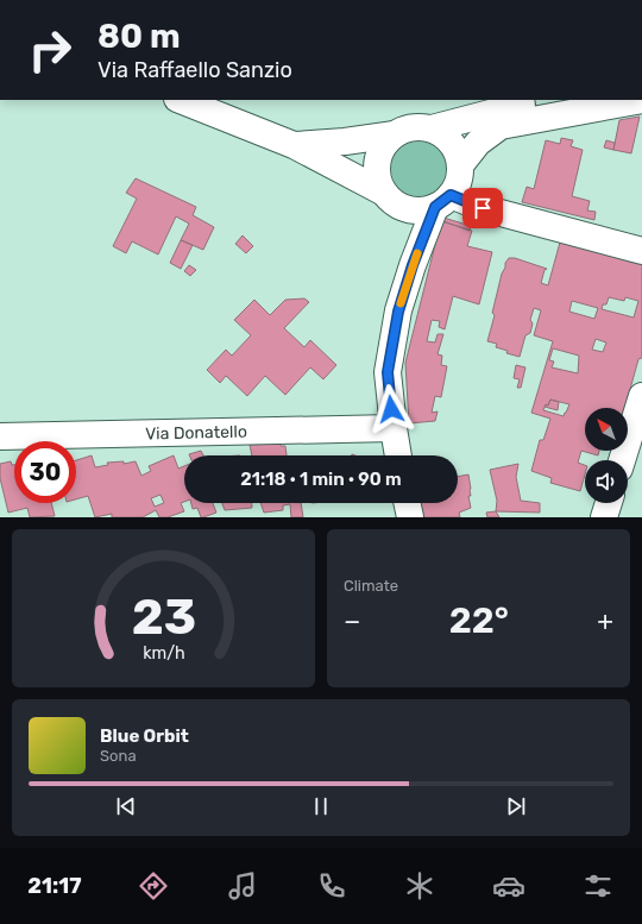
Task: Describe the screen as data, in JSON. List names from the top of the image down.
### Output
{
  "streets": {
    "street": ["Via Donatello"]
  },
  "north": "top left",
  "page": {
    "turn": ["80 m", "Via Raffaello Sanzio"],
    "limit": "30",
    "trip": "21:18 · 1 min · 90 m",
    "tile": "Climate",
    "heat": ["−", "22°", "+"],
    "song": ["Blue Orbit", "Sona"],
    "tabs": "21:17",
    "gauge": ["23", "km/h"]
  }
}
